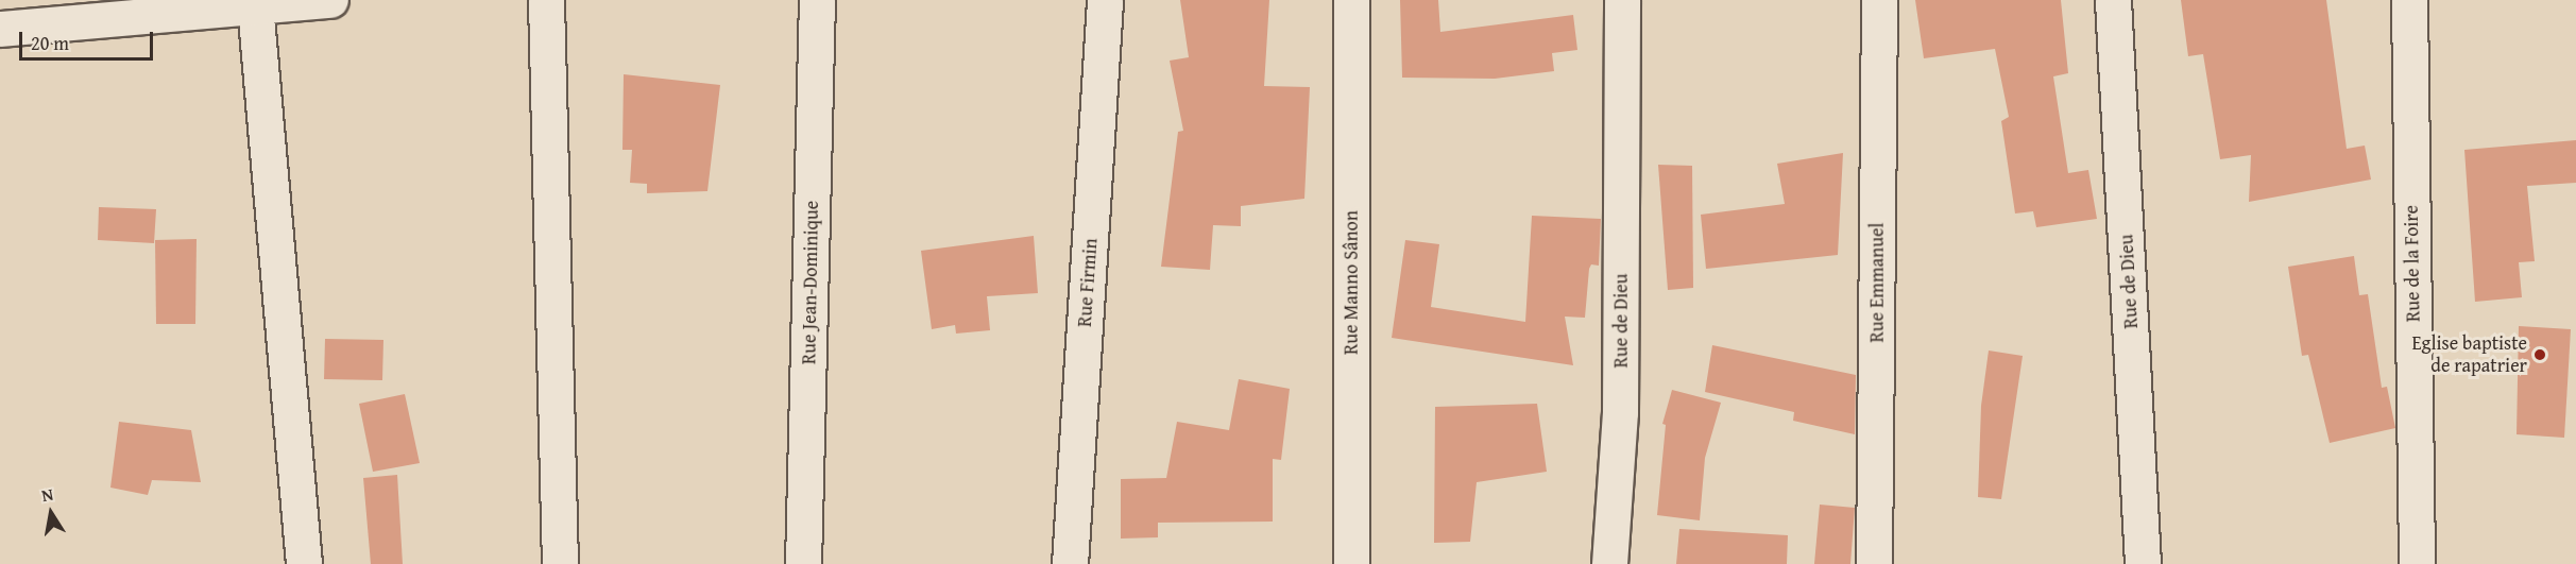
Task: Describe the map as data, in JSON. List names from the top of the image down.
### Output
{
  "streets": {
    "street": [
      "Rue de la Foire",
      "Rue de Dieu",
      "Rue Jean-Dominique",
      "Rue Firmin",
      "Rue Manno Sânon",
      "Rue Emmanuel"
    ]
  },
  "places": ["Eglise baptiste de rapatrier"],
  "scale_bar": "20 m",
  "north": "top"
}
